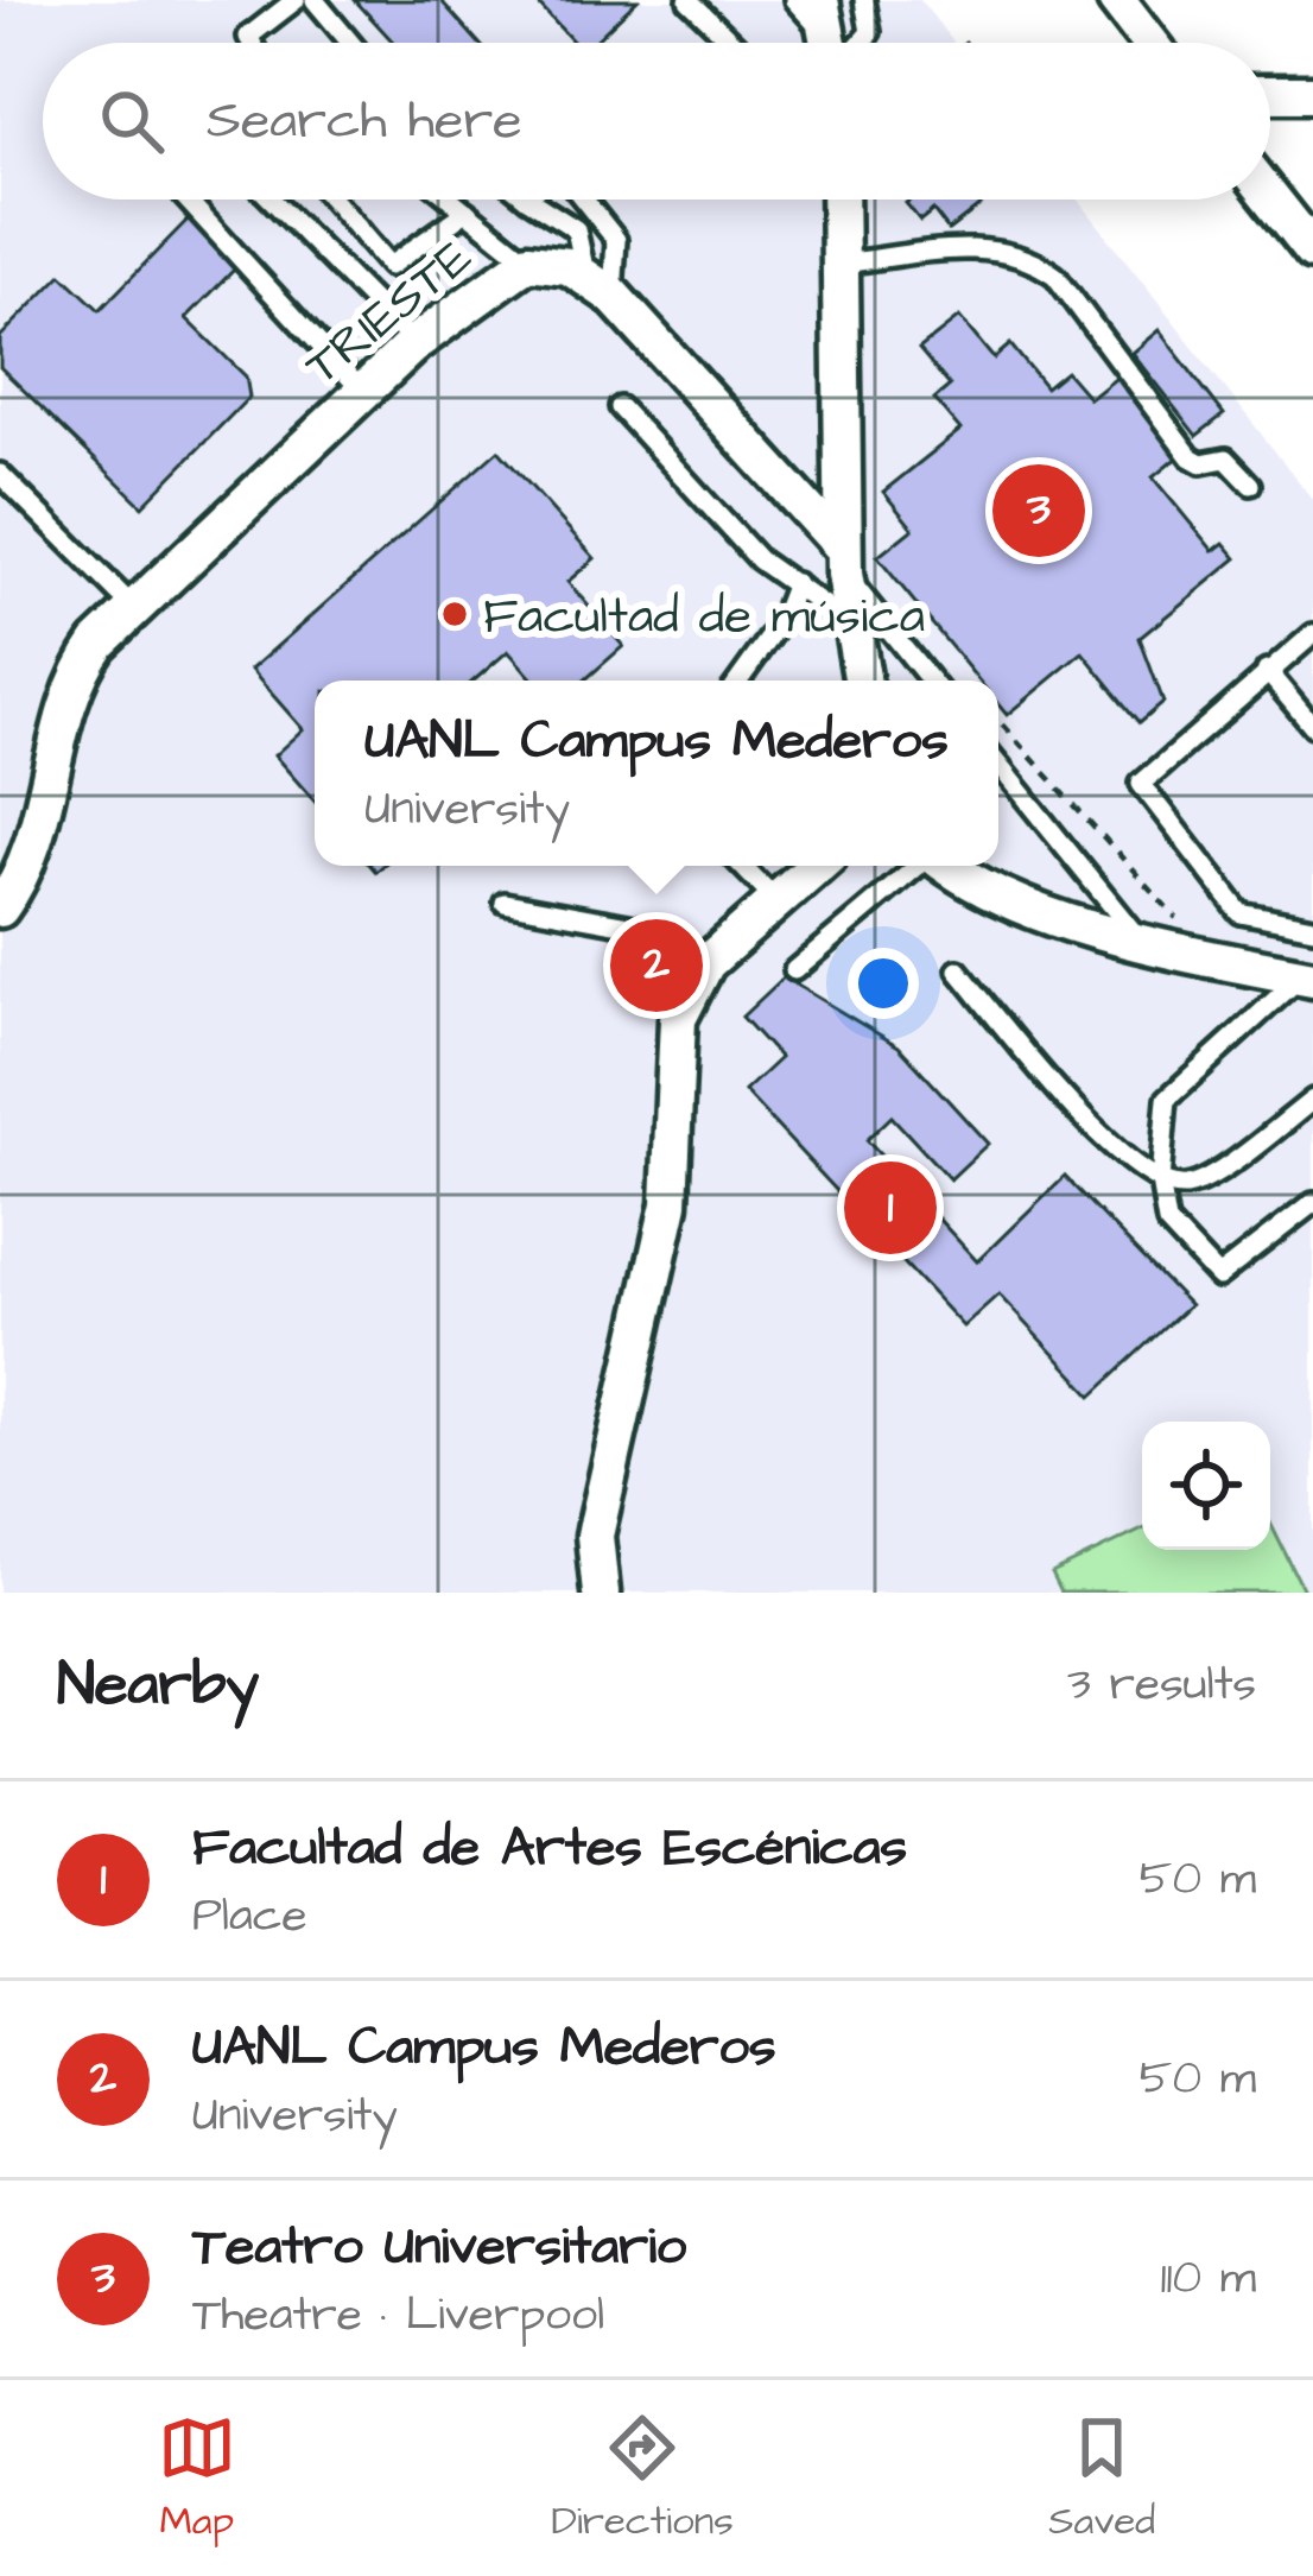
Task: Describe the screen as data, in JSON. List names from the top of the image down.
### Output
{
  "streets": {
    "street": ["TRIESTE"]
  },
  "places": ["Facultad de música"],
  "page": {
    "search": "Search here",
    "pins": ["3", "2", "1"],
    "popup": ["UANL Campus Mederos", "University"],
    "heading": ["Nearby", "3 results"],
    "list": [
      {
        "mark": "1",
        "name": "Facultad de Artes Escénicas",
        "note": "Place",
        "value": "50 m"
      },
      {
        "mark": "2",
        "name": "UANL Campus Mederos",
        "note": "University",
        "value": "50 m"
      },
      {
        "mark": "3",
        "name": "Teatro Universitario",
        "note": "Theatre · Liverpool",
        "value": "110 m"
      }
    ],
    "nav": ["Map", "Directions", "Saved"]
  }
}
